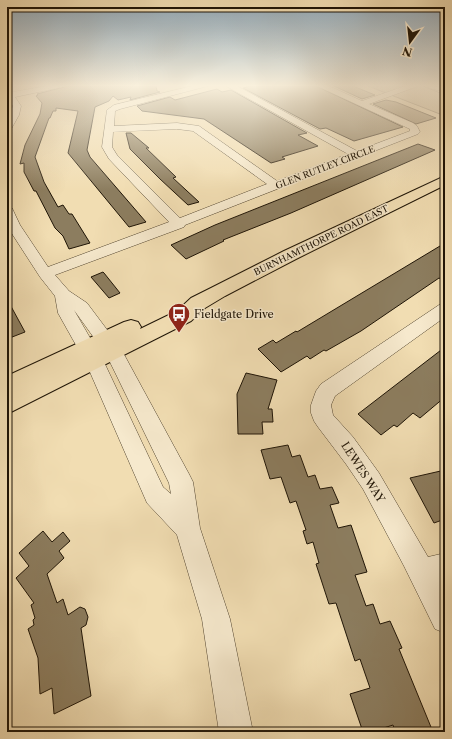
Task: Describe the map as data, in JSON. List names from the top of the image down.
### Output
{
  "streets": {
    "main road": ["BURNHAMTHORPE ROAD EAST"],
    "street": ["GLEN RUTLEY CIRCLE", "LEWES WAY"]
  },
  "places": {
    "bus stop": ["Fieldgate Drive"]
  },
  "north": "bottom"
}
